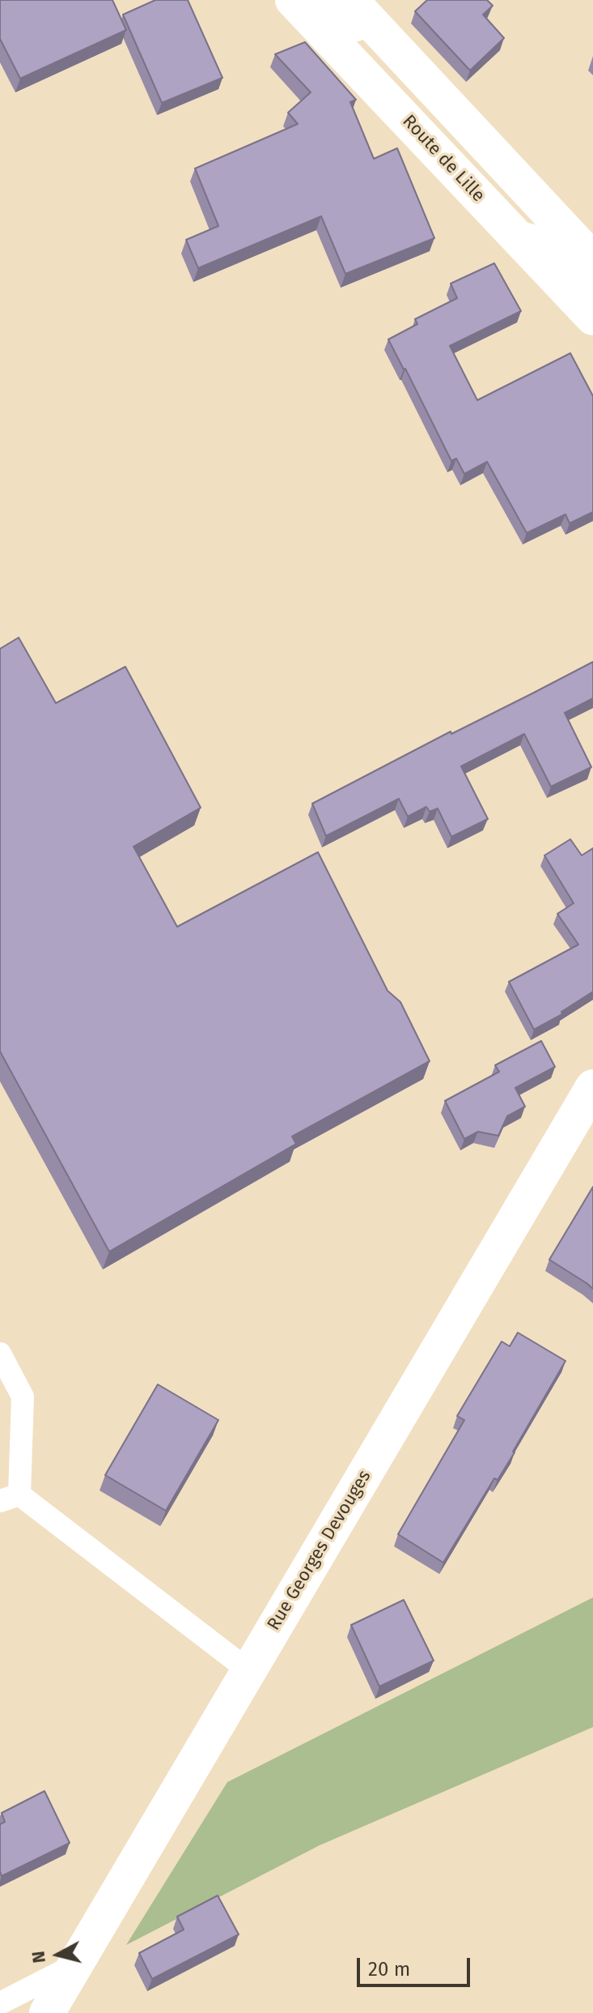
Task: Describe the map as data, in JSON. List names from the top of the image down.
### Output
{
  "streets": {
    "street": ["Route de Lille", "Rue Georges Devouges"]
  },
  "scale_bar": "20 m",
  "north": "left"
}
